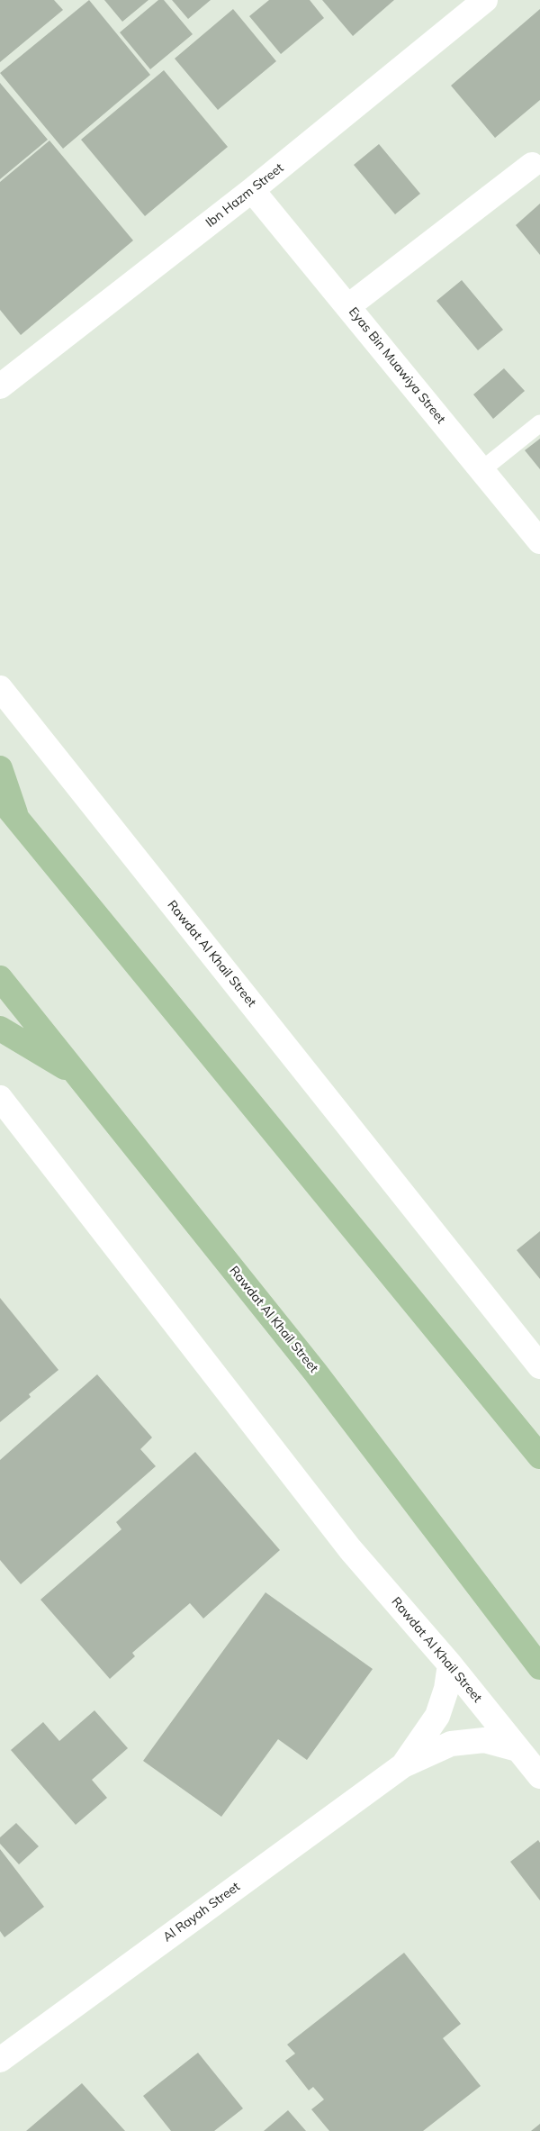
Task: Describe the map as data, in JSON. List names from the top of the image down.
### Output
{
  "streets": {
    "main road": ["Rawdat Al Khail Street"],
    "street": ["Ibn Hazm Street", "Eyas Bin Muawiya Street", "Al Rayah Street"]
  },
  "crossings": [
    ["Ibn Hazm Street", "Eyas Bin Muawiya Street"],
    ["Rawdat Al Khail Street", "Al Rayah Street"]
  ]
}
